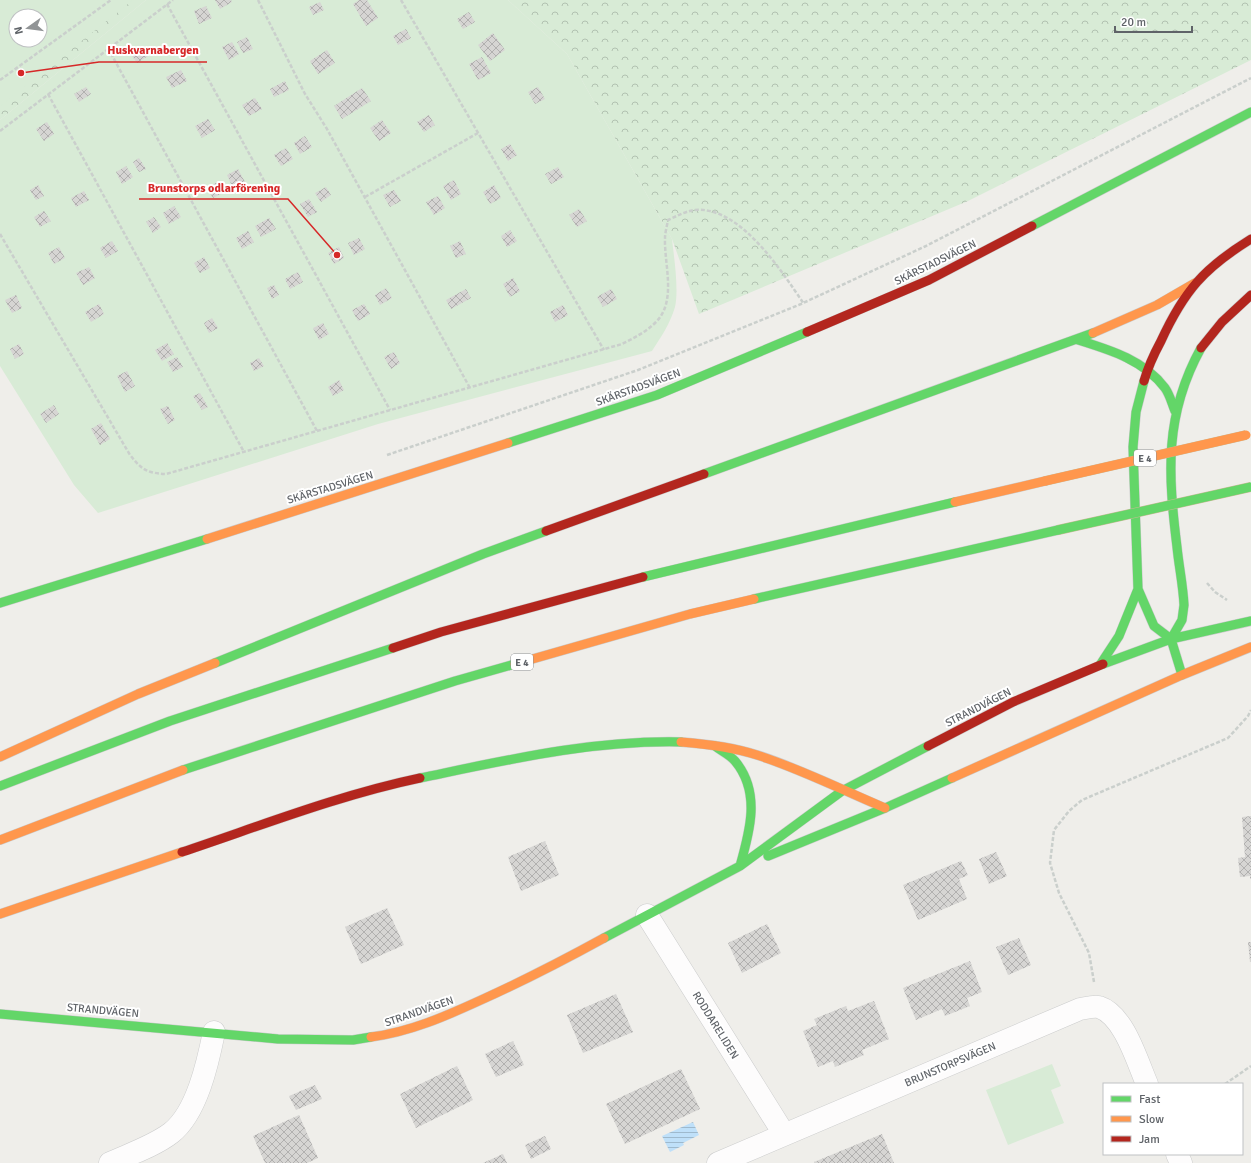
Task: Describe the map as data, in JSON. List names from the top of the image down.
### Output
{
  "streets": {
    "main road": ["SKÄRSTADSVÄGEN", "E 4", "STRANDVÄGEN"],
    "street": ["RODDARELIDEN", "BRUNSTORPSVÄGEN"]
  },
  "crossings": [
    ["STRANDVÄGEN", "RODDARELIDEN"],
    ["RODDARELIDEN", "BRUNSTORPSVÄGEN"]
  ],
  "places": ["Huskvarnabergen", "Brunstorps odlarförening"],
  "legend": ["Fast", "Slow", "Jam"],
  "scale_bar": "20 m",
  "north": "left"
}
